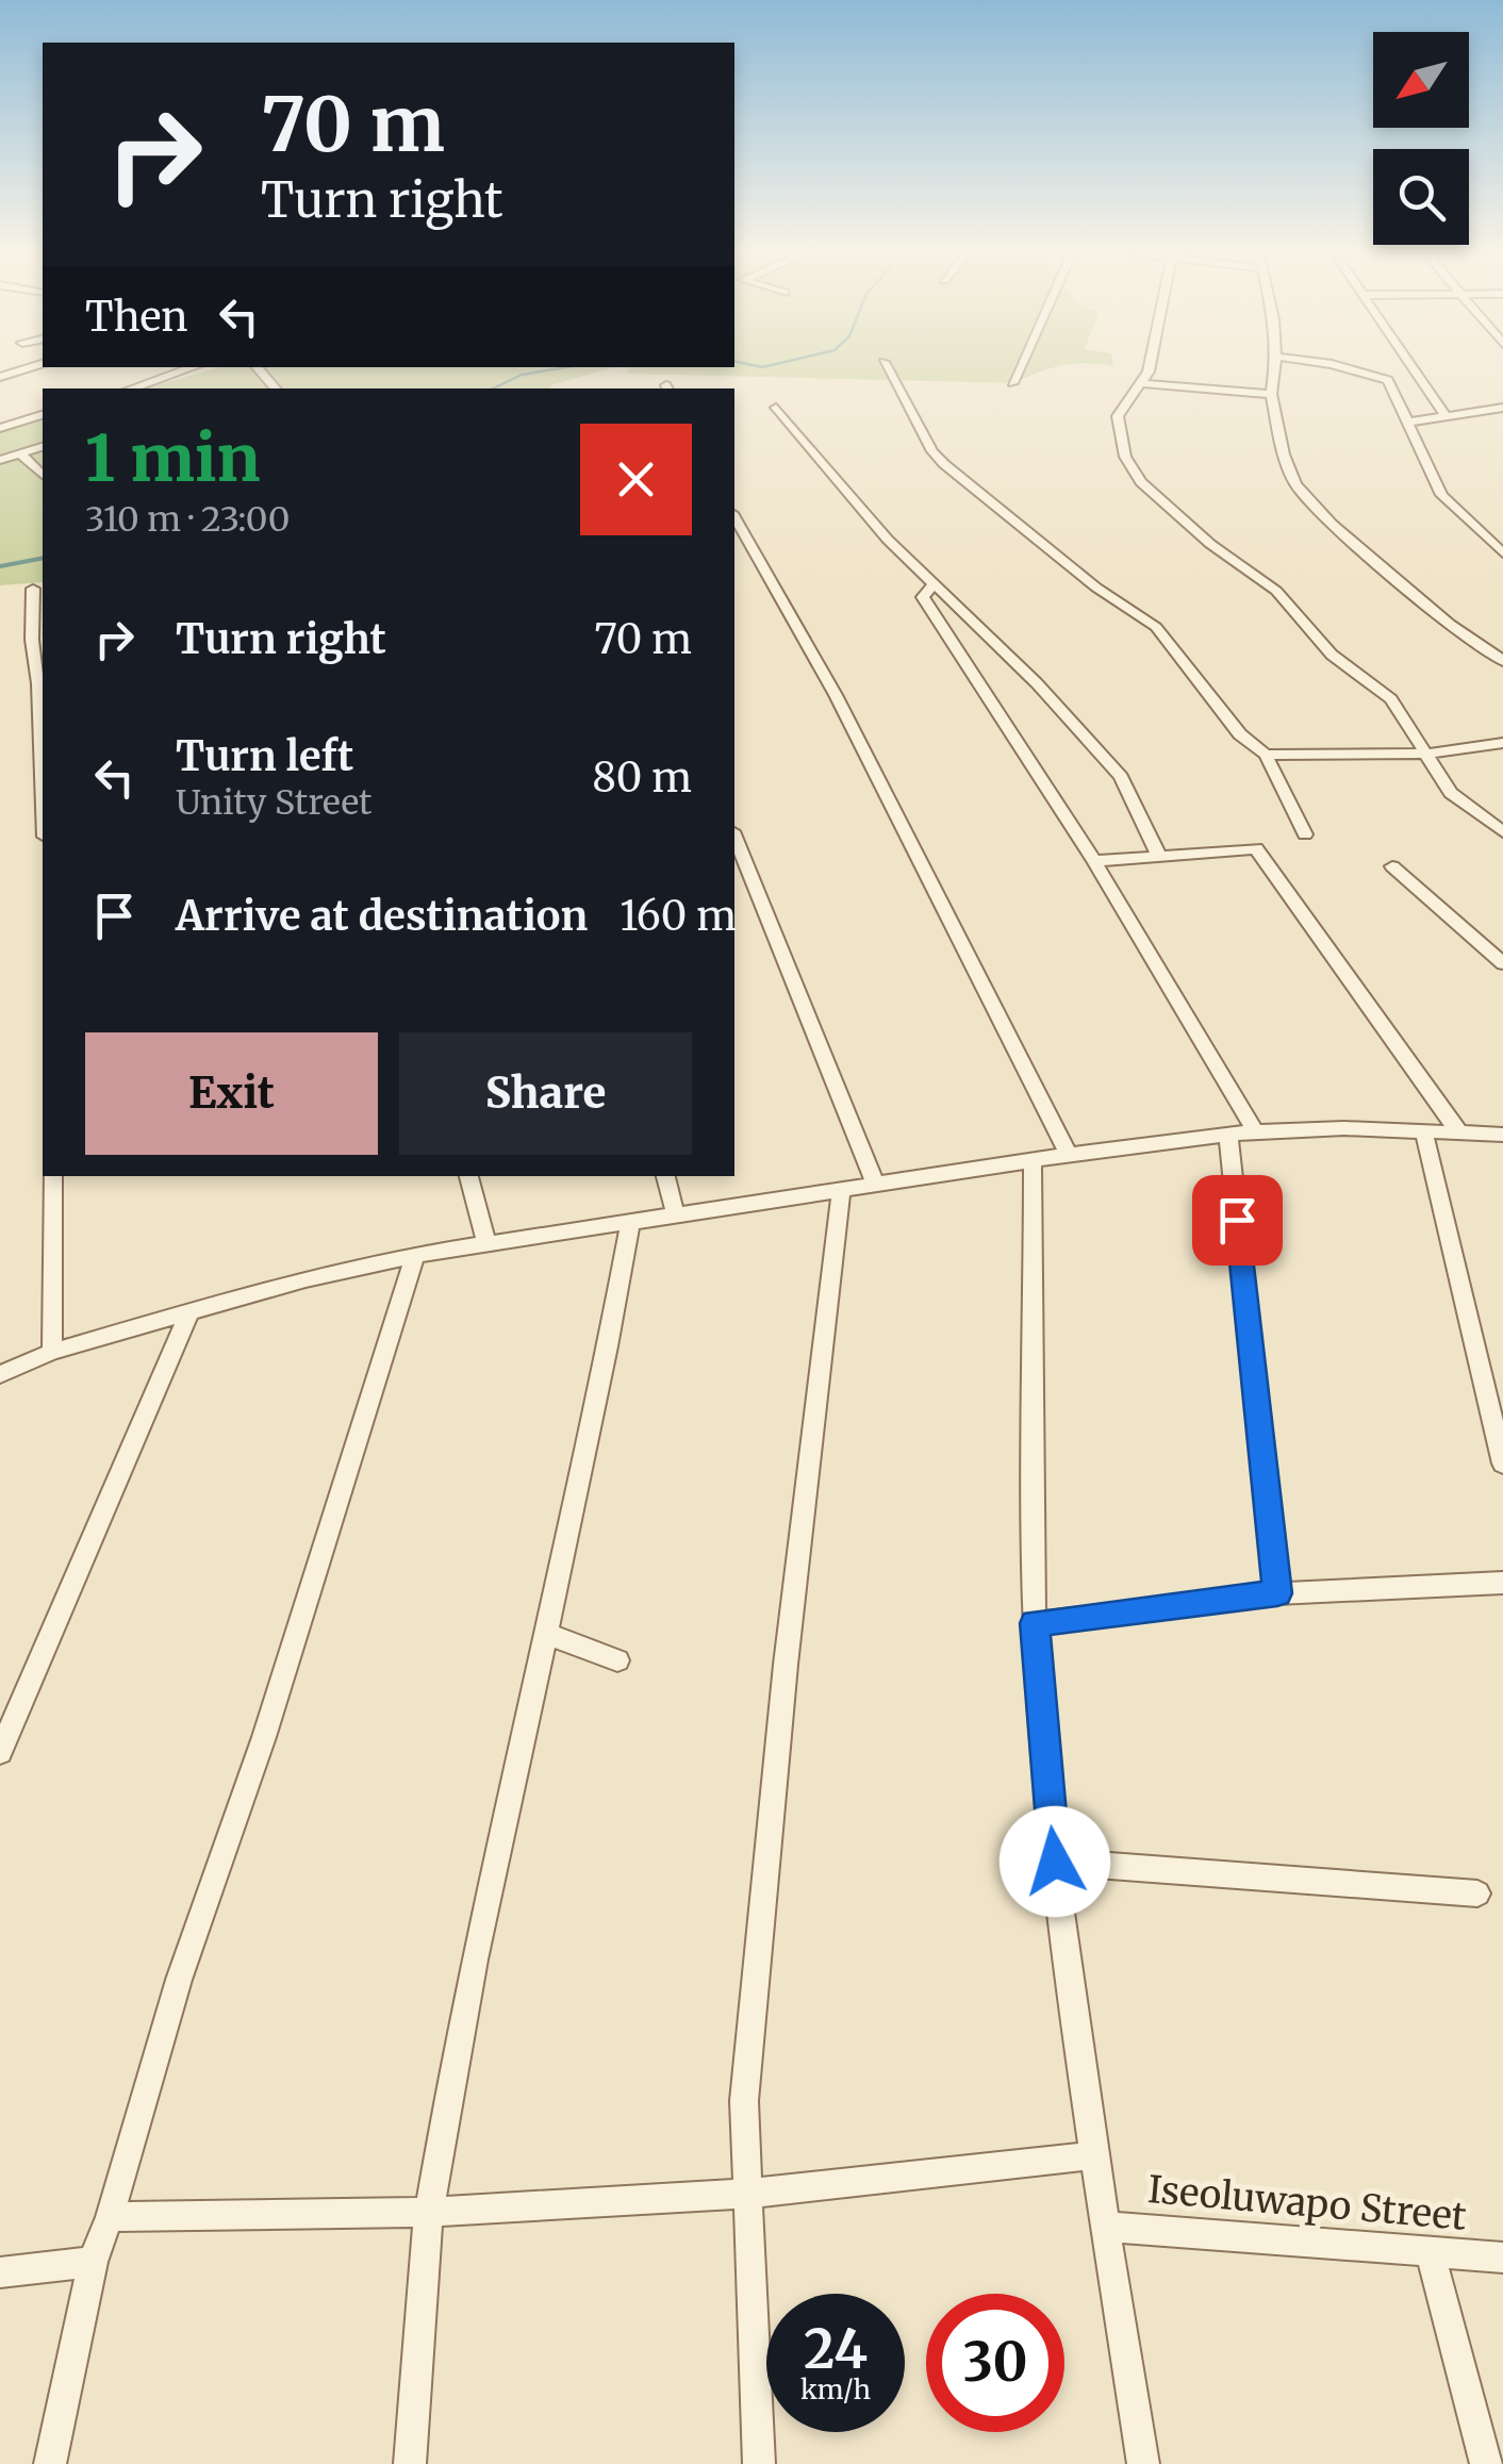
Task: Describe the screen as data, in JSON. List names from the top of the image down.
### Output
{
  "streets": {
    "street": ["Iseoluwapo Street"]
  },
  "north": "bottom left",
  "page": {
    "turn": ["70 m", "Turn right"],
    "then": "Then",
    "heading": ["1 min", "310 m · 23:00"],
    "list": [
      {
        "name": "Turn right",
        "value": "70 m"
      },
      {
        "name": "Turn left",
        "note": "Unity Street",
        "value": "80 m"
      },
      {
        "name": "Arrive at destination",
        "value": "160 m"
      }
    ],
    "buttons": ["Exit", "Share"],
    "speed": "24 km/h",
    "limit": "30"
  }
}
